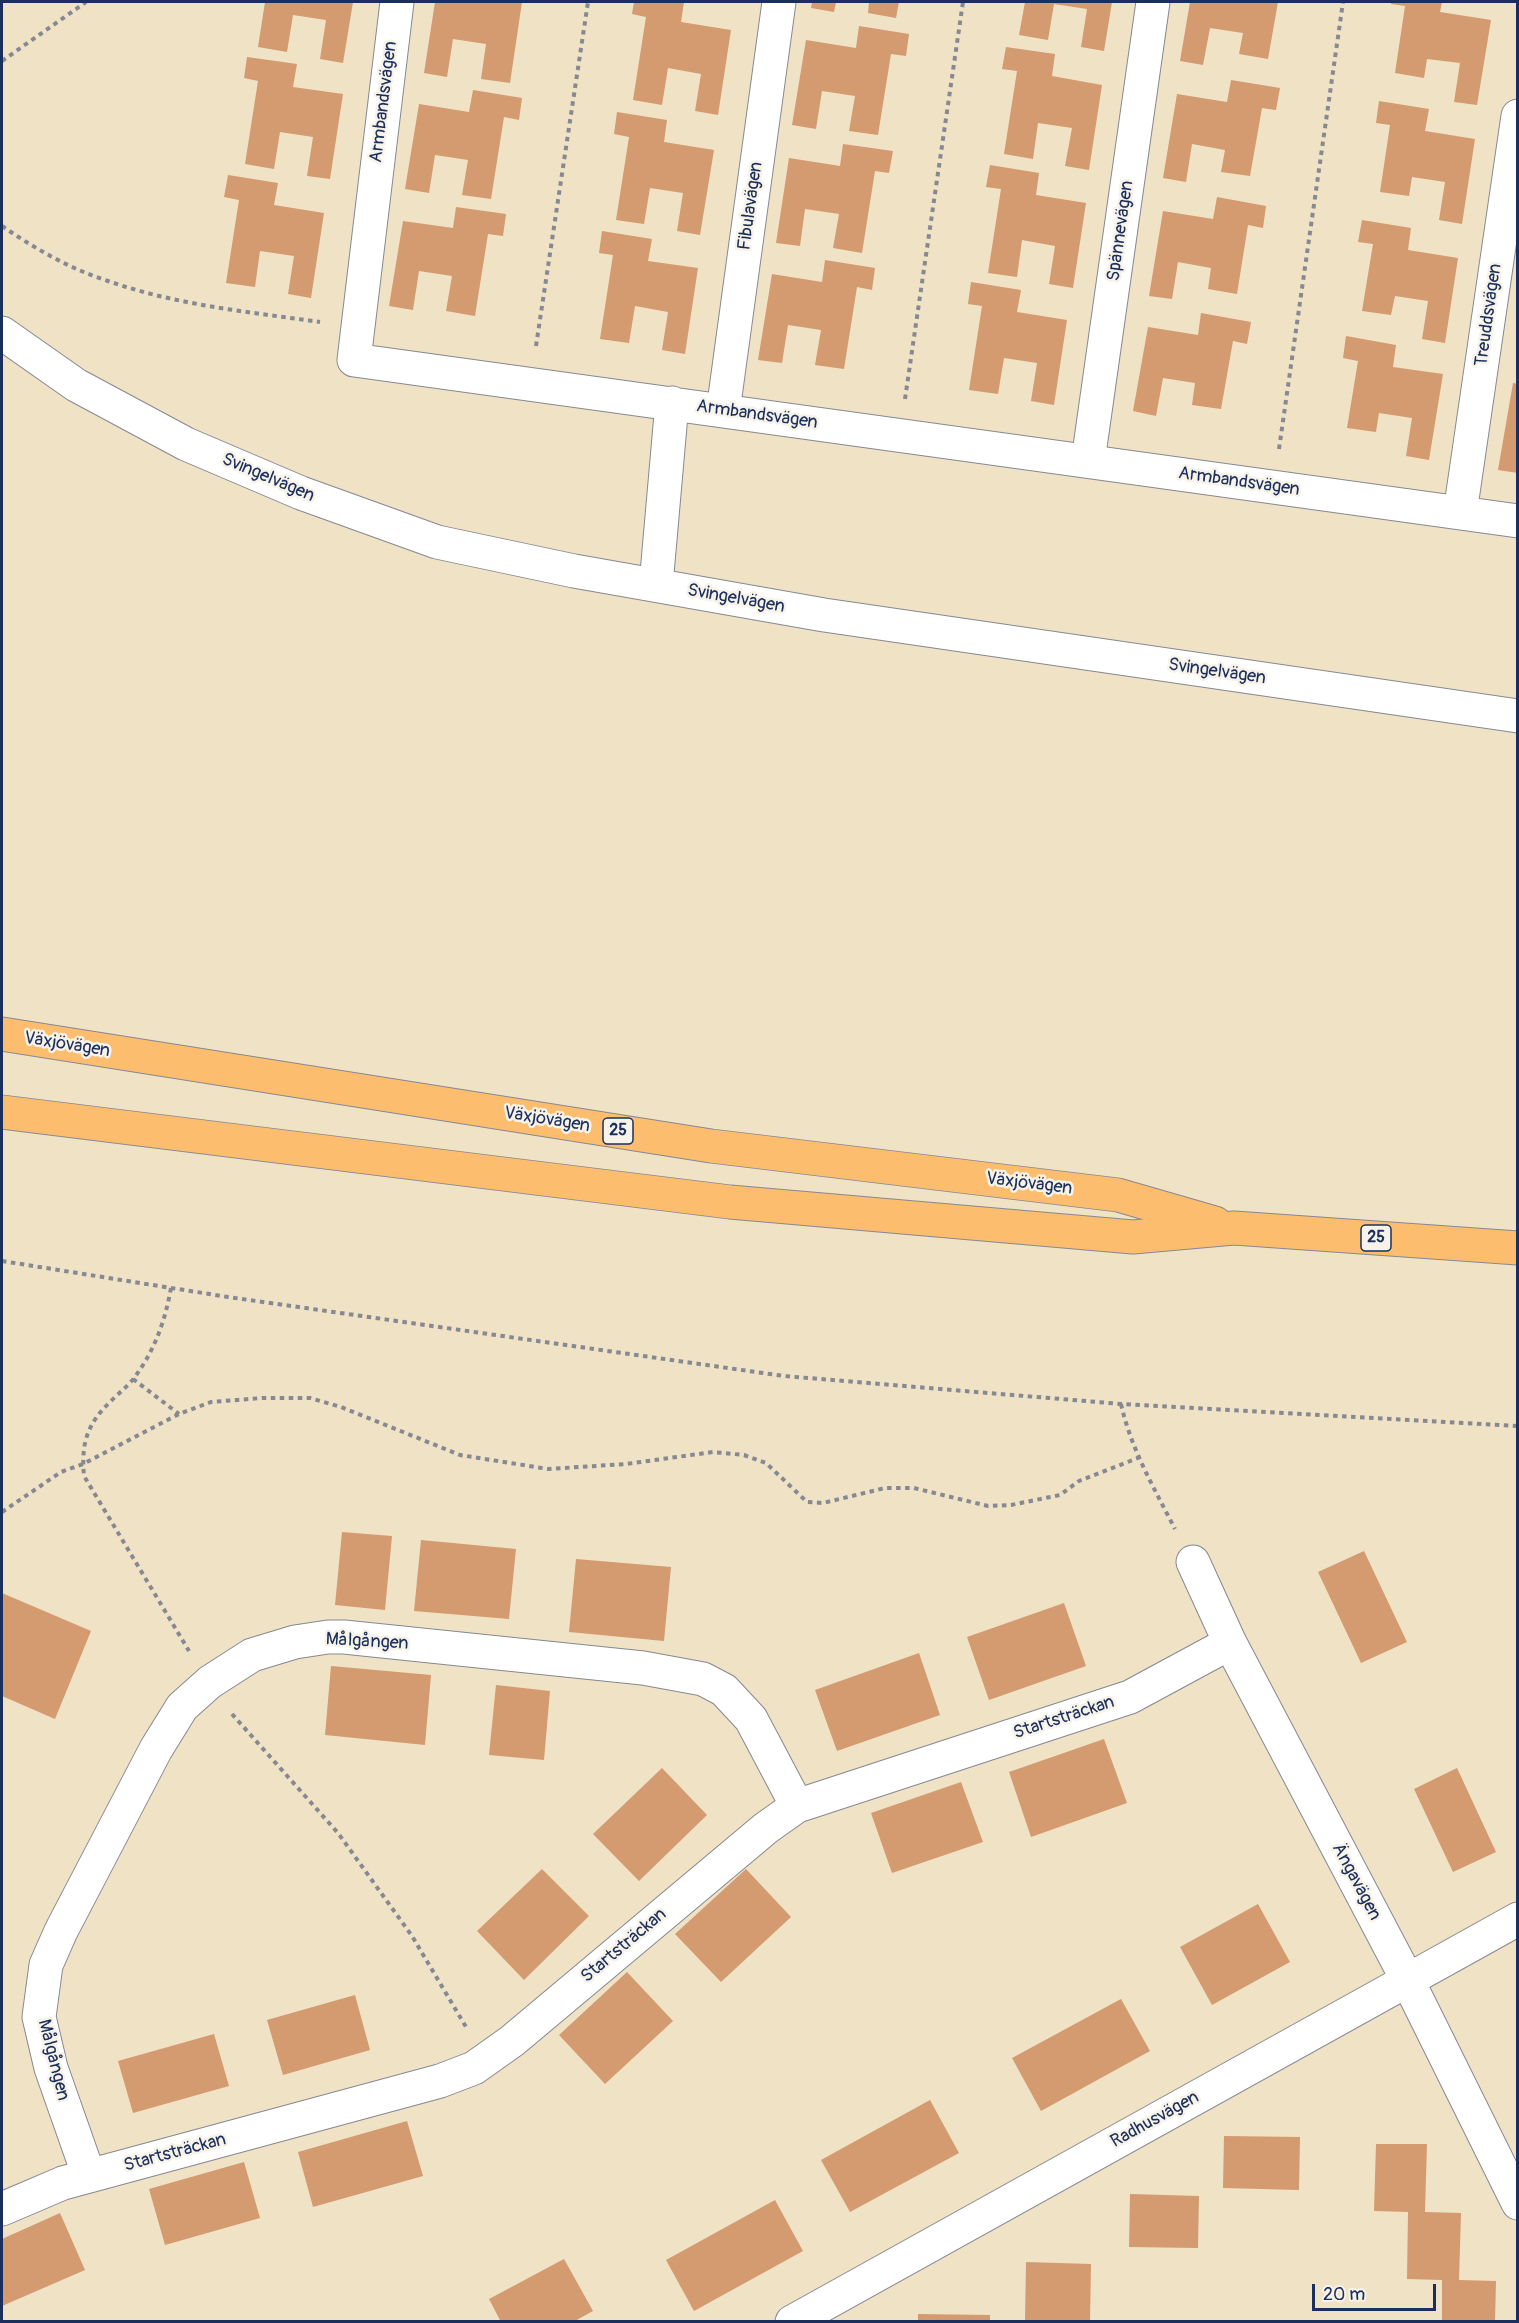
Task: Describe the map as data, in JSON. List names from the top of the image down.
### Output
{
  "streets": {
    "highway": ["Växjövägen", "25"],
    "street": [
      "Armbandsvägen",
      "Fibulavägen",
      "Spännevägen",
      "Treuddsvägen",
      "Svingelvägen",
      "Målgången",
      "Startsträckan",
      "Ängavägen",
      "Radhusvägen"
    ]
  },
  "crossings": [
    ["Armbandsvägen", "Fibulavägen"],
    ["Armbandsvägen", "Spännevägen"],
    ["Armbandsvägen", "Treuddsvägen"],
    ["Målgången", "Startsträckan"],
    ["Startsträckan", "Ängavägen"],
    ["Ängavägen", "Radhusvägen"]
  ],
  "scale_bar": "20 m"
}
